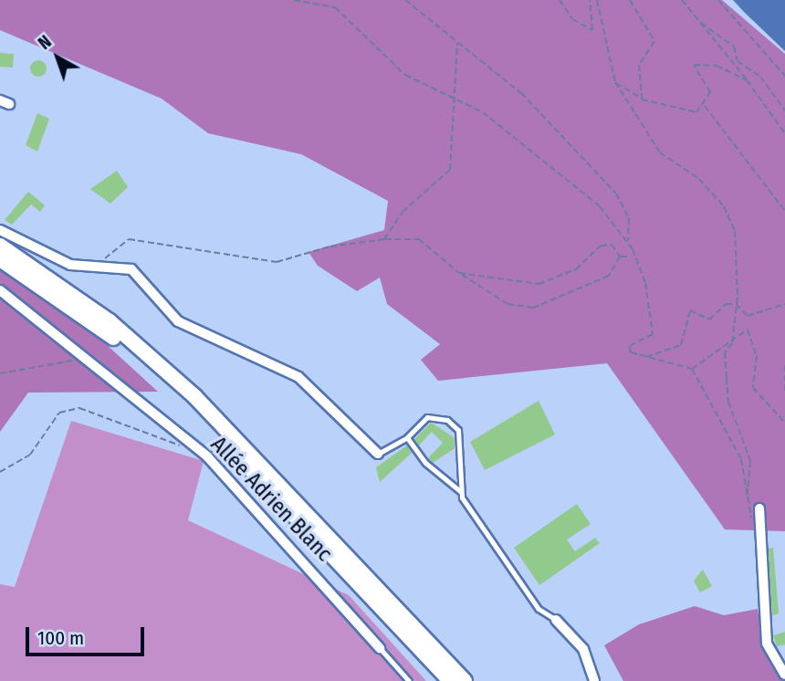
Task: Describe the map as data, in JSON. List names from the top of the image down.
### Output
{
  "streets": {
    "street": ["Allée Adrien Blanc"]
  },
  "scale_bar": "100 m",
  "north": "top left"
}
